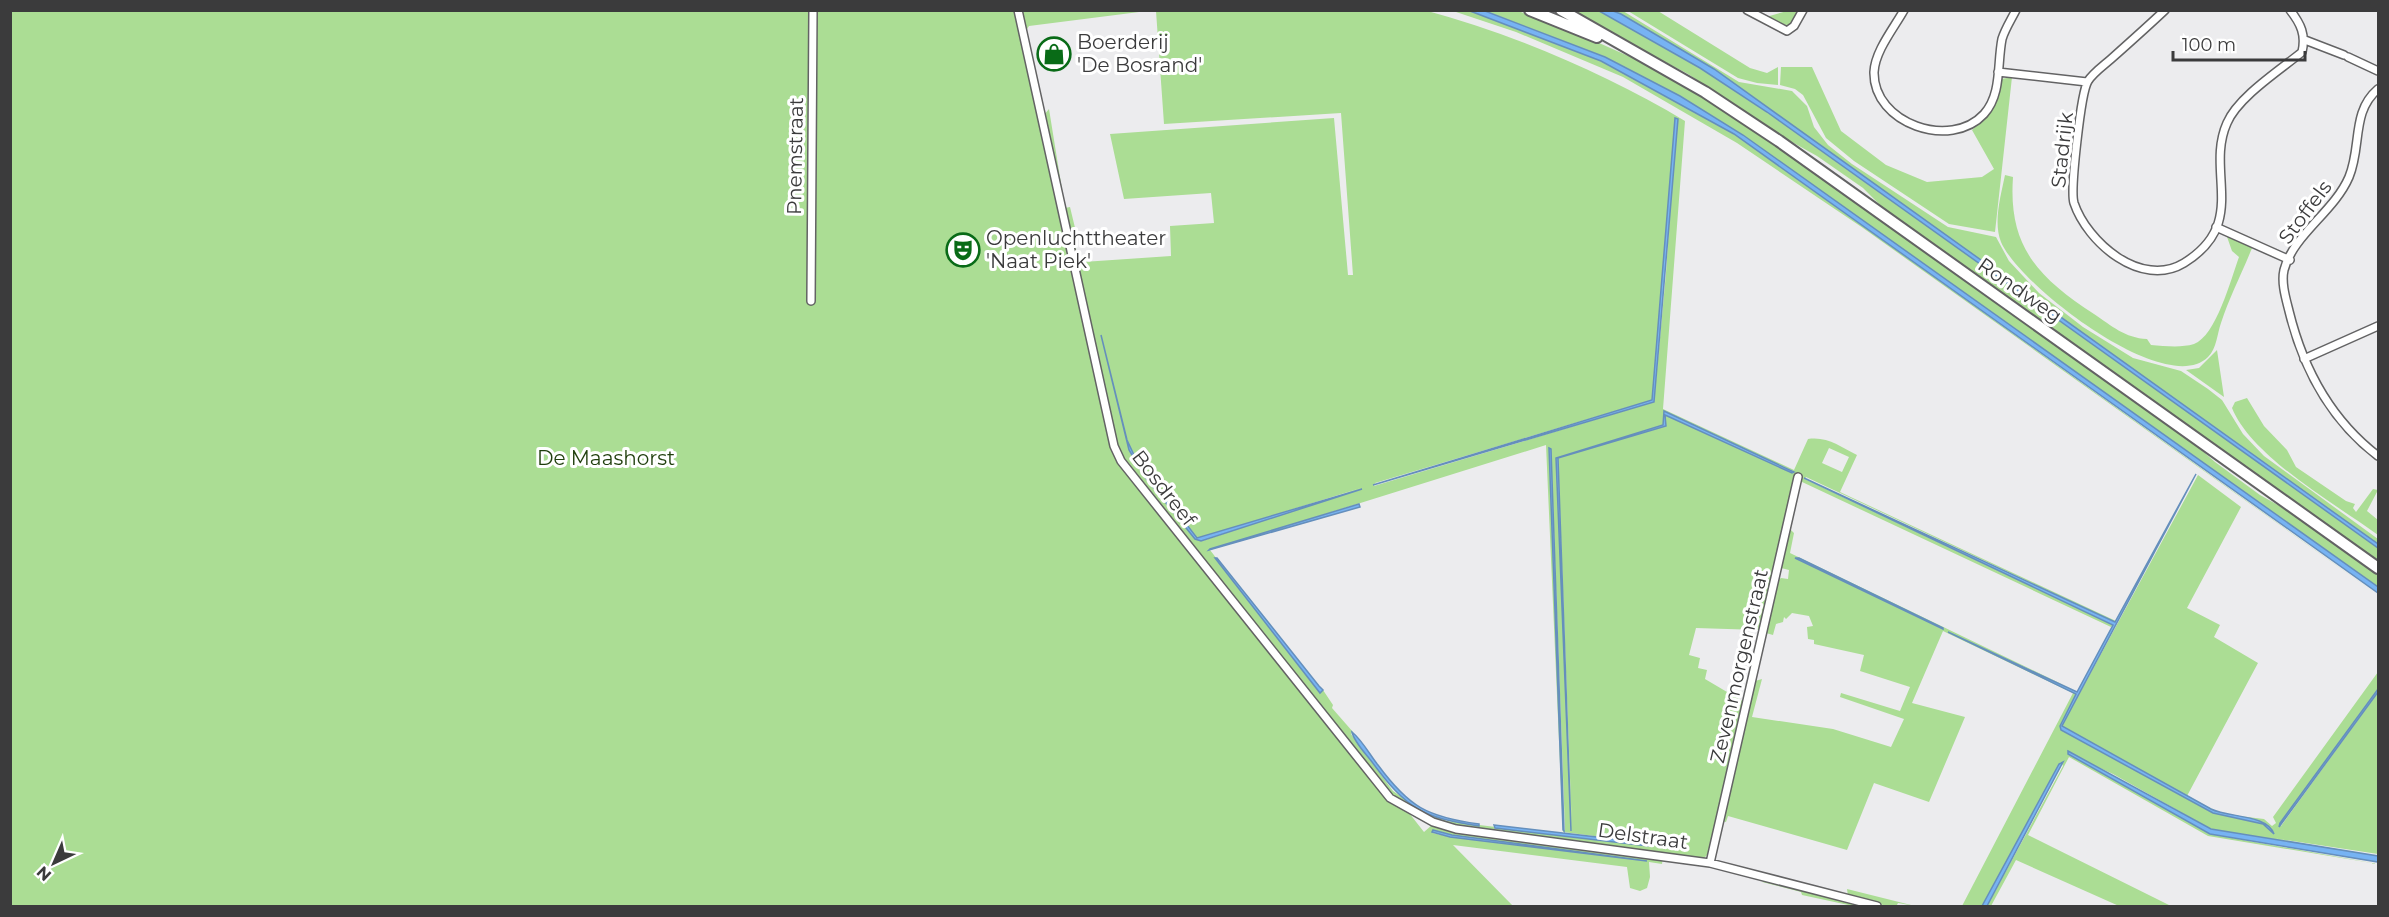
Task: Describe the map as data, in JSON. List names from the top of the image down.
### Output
{
  "streets": {
    "main road": ["Rondweg"],
    "street": [
      "Stadrijk",
      "Pnemstraat",
      "Stoffels",
      "Bosdreef",
      "Zevenmorgenstraat",
      "Delstraat"
    ]
  },
  "crossings": [
    ["Bosdreef", "Delstraat"],
    ["Zevenmorgenstraat", "Delstraat"]
  ],
  "parks": ["De Maashorst"],
  "places": {
    "shop": ["Boerderij 'De Bosrand'"],
    "theatre": ["Openluchttheater 'Naat Piek'"]
  },
  "scale_bar": "100 m",
  "north": "bottom left"
}
